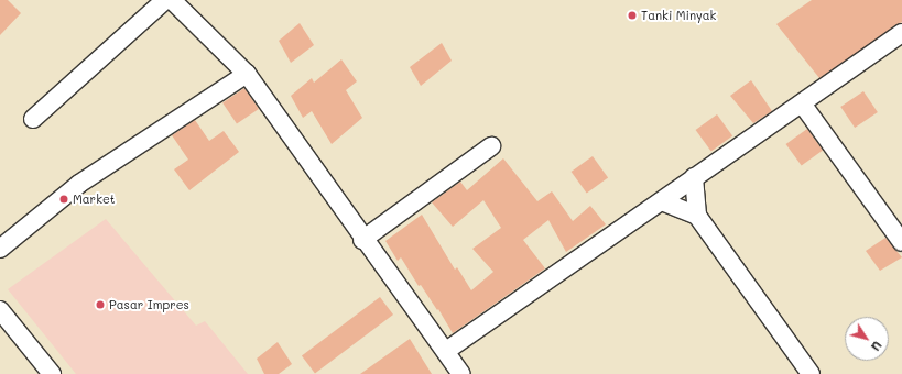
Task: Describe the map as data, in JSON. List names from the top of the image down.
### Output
{
  "places": ["Tanki Minyak", "Market", "Pasar Impres"],
  "north": "bottom right"
}
